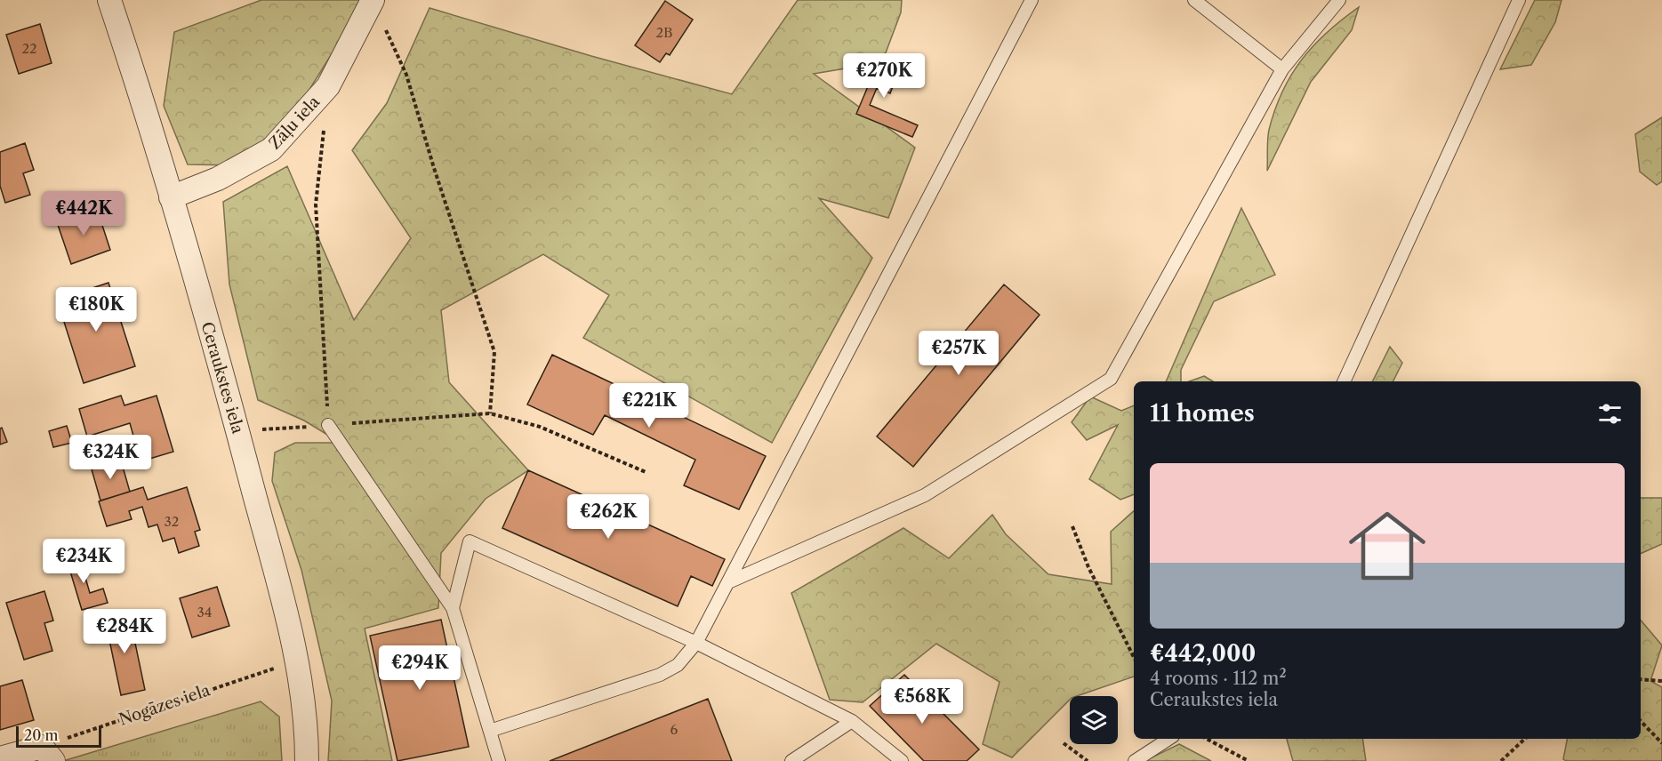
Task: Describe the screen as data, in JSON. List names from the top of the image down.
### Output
{
  "streets": {
    "street": ["Zāļu iela", "Ceraukstes iela"],
    "path": ["Nogāzes iela"]
  },
  "crossings": [
    ["Zāļu iela", "Ceraukstes iela"],
    ["Ceraukstes iela", "Nogāzes iela"]
  ],
  "house_numbers": [
    "2B",
    "22",
    "32",
    "34",
    "6"
  ],
  "scale_bar": "20 m",
  "page": {
    "price": [
      "€270K",
      "€442K",
      "€180K",
      "€257K",
      "€221K",
      "€324K",
      "€262K",
      "€234K",
      "€284K",
      "€294K",
      "€568K"
    ],
    "heading": "11 homes",
    "list": [
      {
        "name": "€442,000",
        "note": "4 rooms · 112 m² · Ceraukstes iela"
      }
    ],
    "scale": "20 m"
  }
}
